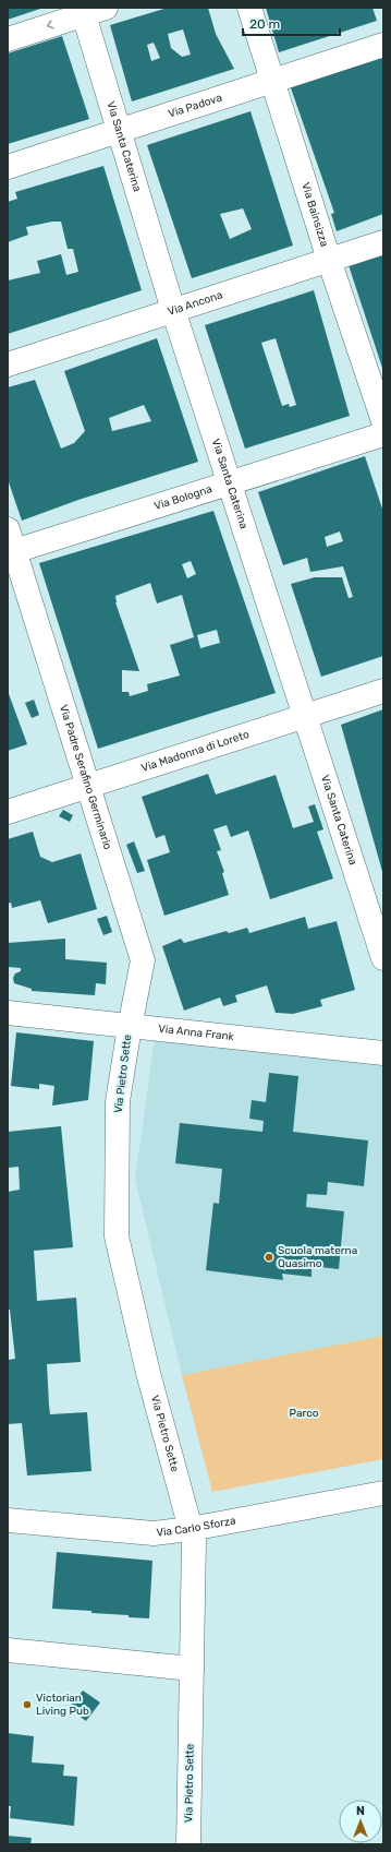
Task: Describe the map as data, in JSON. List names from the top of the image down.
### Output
{
  "streets": {
    "street": [
      "Via Padova",
      "Via Santa Caterina",
      "Via Bainsizza",
      "Via Ancona",
      "Via Bologna",
      "Via Madonna di Loreto",
      "Via Padre Serafino Germinario",
      "Via Anna Frank",
      "Via Pietro Sette",
      "Via Carlo Sforza"
    ]
  },
  "crossings": [
    ["Via Padova", "Via Santa Caterina"],
    ["Via Padova", "Via Bainsizza"],
    ["Via Santa Caterina", "Via Ancona"],
    ["Via Santa Caterina", "Via Bologna"],
    ["Via Santa Caterina", "Via Madonna di Loreto"],
    ["Via Bainsizza", "Via Ancona"],
    ["Via Bologna", "Via Padre Serafino Germinario"],
    ["Via Madonna di Loreto", "Via Padre Serafino Germinario"],
    ["Via Padre Serafino Germinario", "Via Anna Frank"],
    ["Via Padre Serafino Germinario", "Via Pietro Sette"],
    ["Via Anna Frank", "Via Pietro Sette"],
    ["Via Pietro Sette", "Via Carlo Sforza"]
  ],
  "parks": ["Parco"],
  "places": ["Scuola materna Quasimo", "Victorian Living Pub"],
  "scale_bar": "20 m",
  "north": "top"
}
